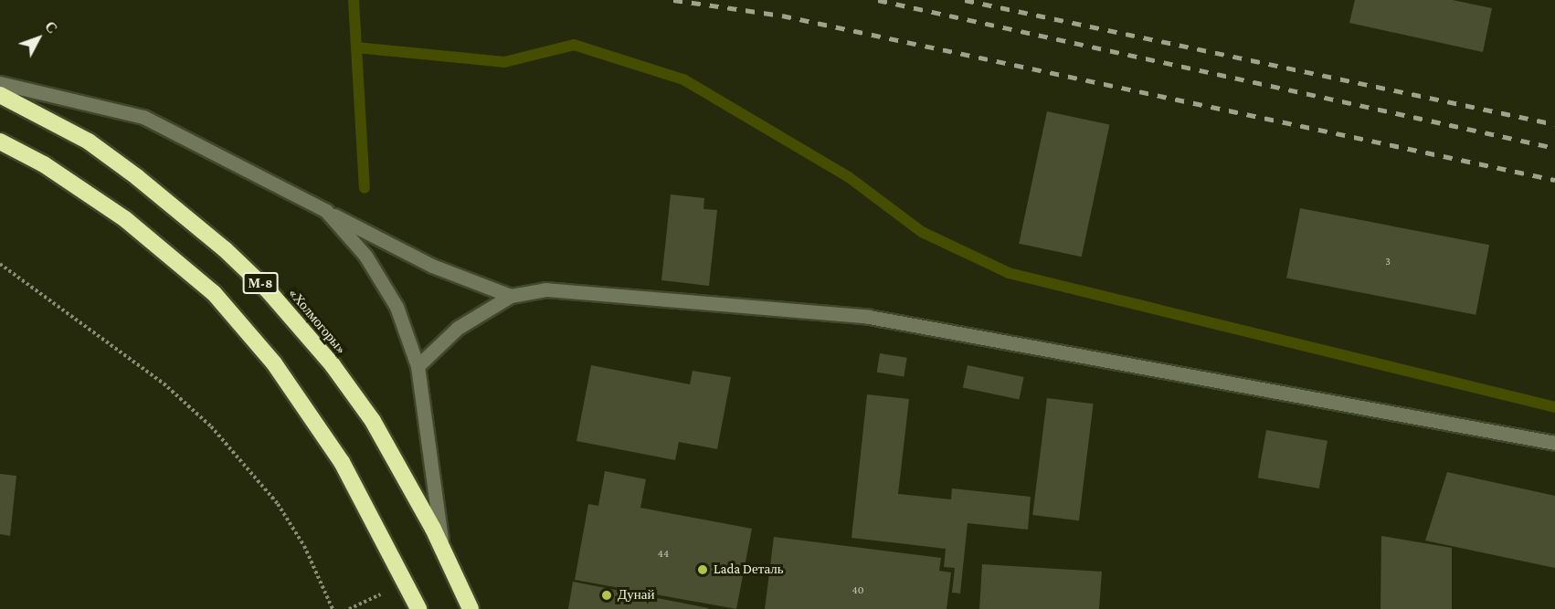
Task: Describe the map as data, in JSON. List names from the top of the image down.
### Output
{
  "streets": {
    "highway": ["М-8", "«Холмогоры»"]
  },
  "places": ["Lada Dеталь", "Дунай"],
  "house_numbers": ["3", "44", "40"],
  "north": "top right"
}
